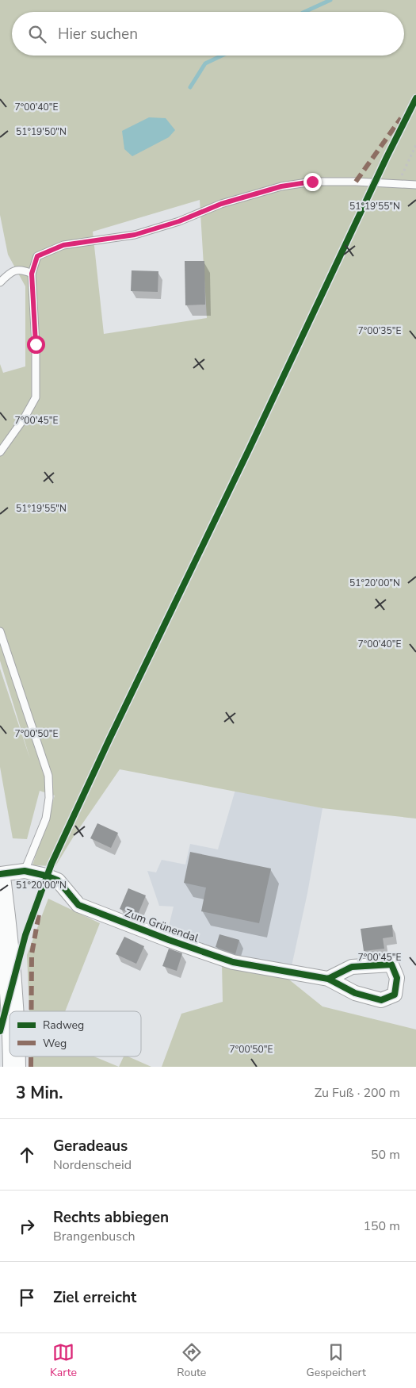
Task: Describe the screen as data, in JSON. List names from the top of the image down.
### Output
{
  "streets": {
    "street": ["Zum Grünendal"]
  },
  "legend": ["Radweg", "Weg"],
  "page": {
    "search": "Hier suchen",
    "heading": ["3 Min.", "Zu Fuß · 200 m"],
    "list": [
      ["Geradeaus", "Nordenscheid", "50 m"],
      ["Rechts abbiegen", "Brangenbusch", "150 m"],
      "Ziel erreicht"
    ],
    "nav": ["Karte", "Route", "Gespeichert"]
  },
  "coordinates": [
    "7°00'40\"E",
    "51°19'50\"N",
    "51°19'55\"N",
    "7°00'35\"E",
    "7°00'45\"E",
    "51°20'00\"N",
    "7°00'50\"E"
  ]
}
